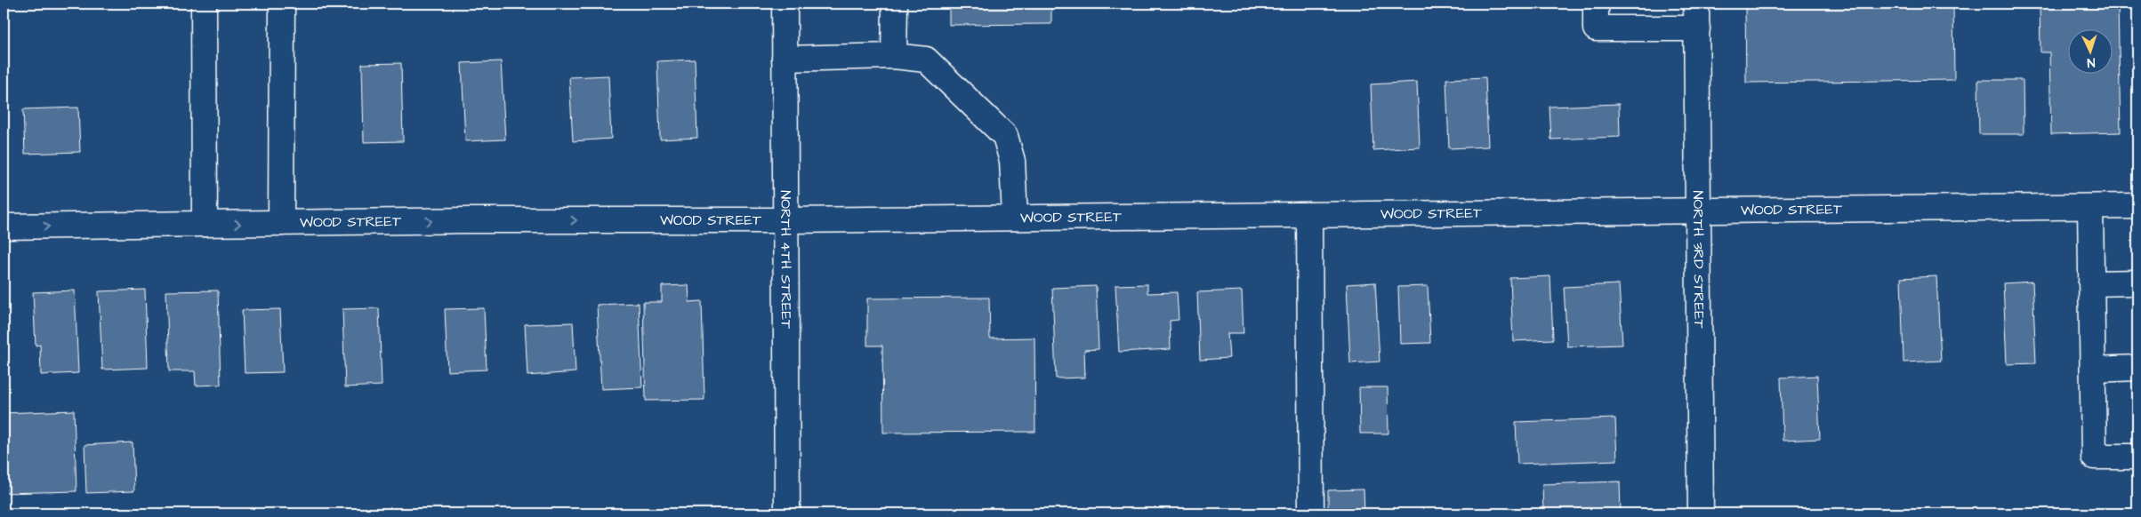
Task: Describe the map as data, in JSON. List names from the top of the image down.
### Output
{
  "streets": {
    "street": ["WOOD STREET", "NORTH 4TH STREET", "NORTH 3RD STREET"]
  },
  "crossings": [
    ["WOOD STREET", "NORTH 4TH STREET"],
    ["WOOD STREET", "NORTH 3RD STREET"]
  ],
  "one_way": ["WOOD STREET"],
  "north": "bottom"
}
